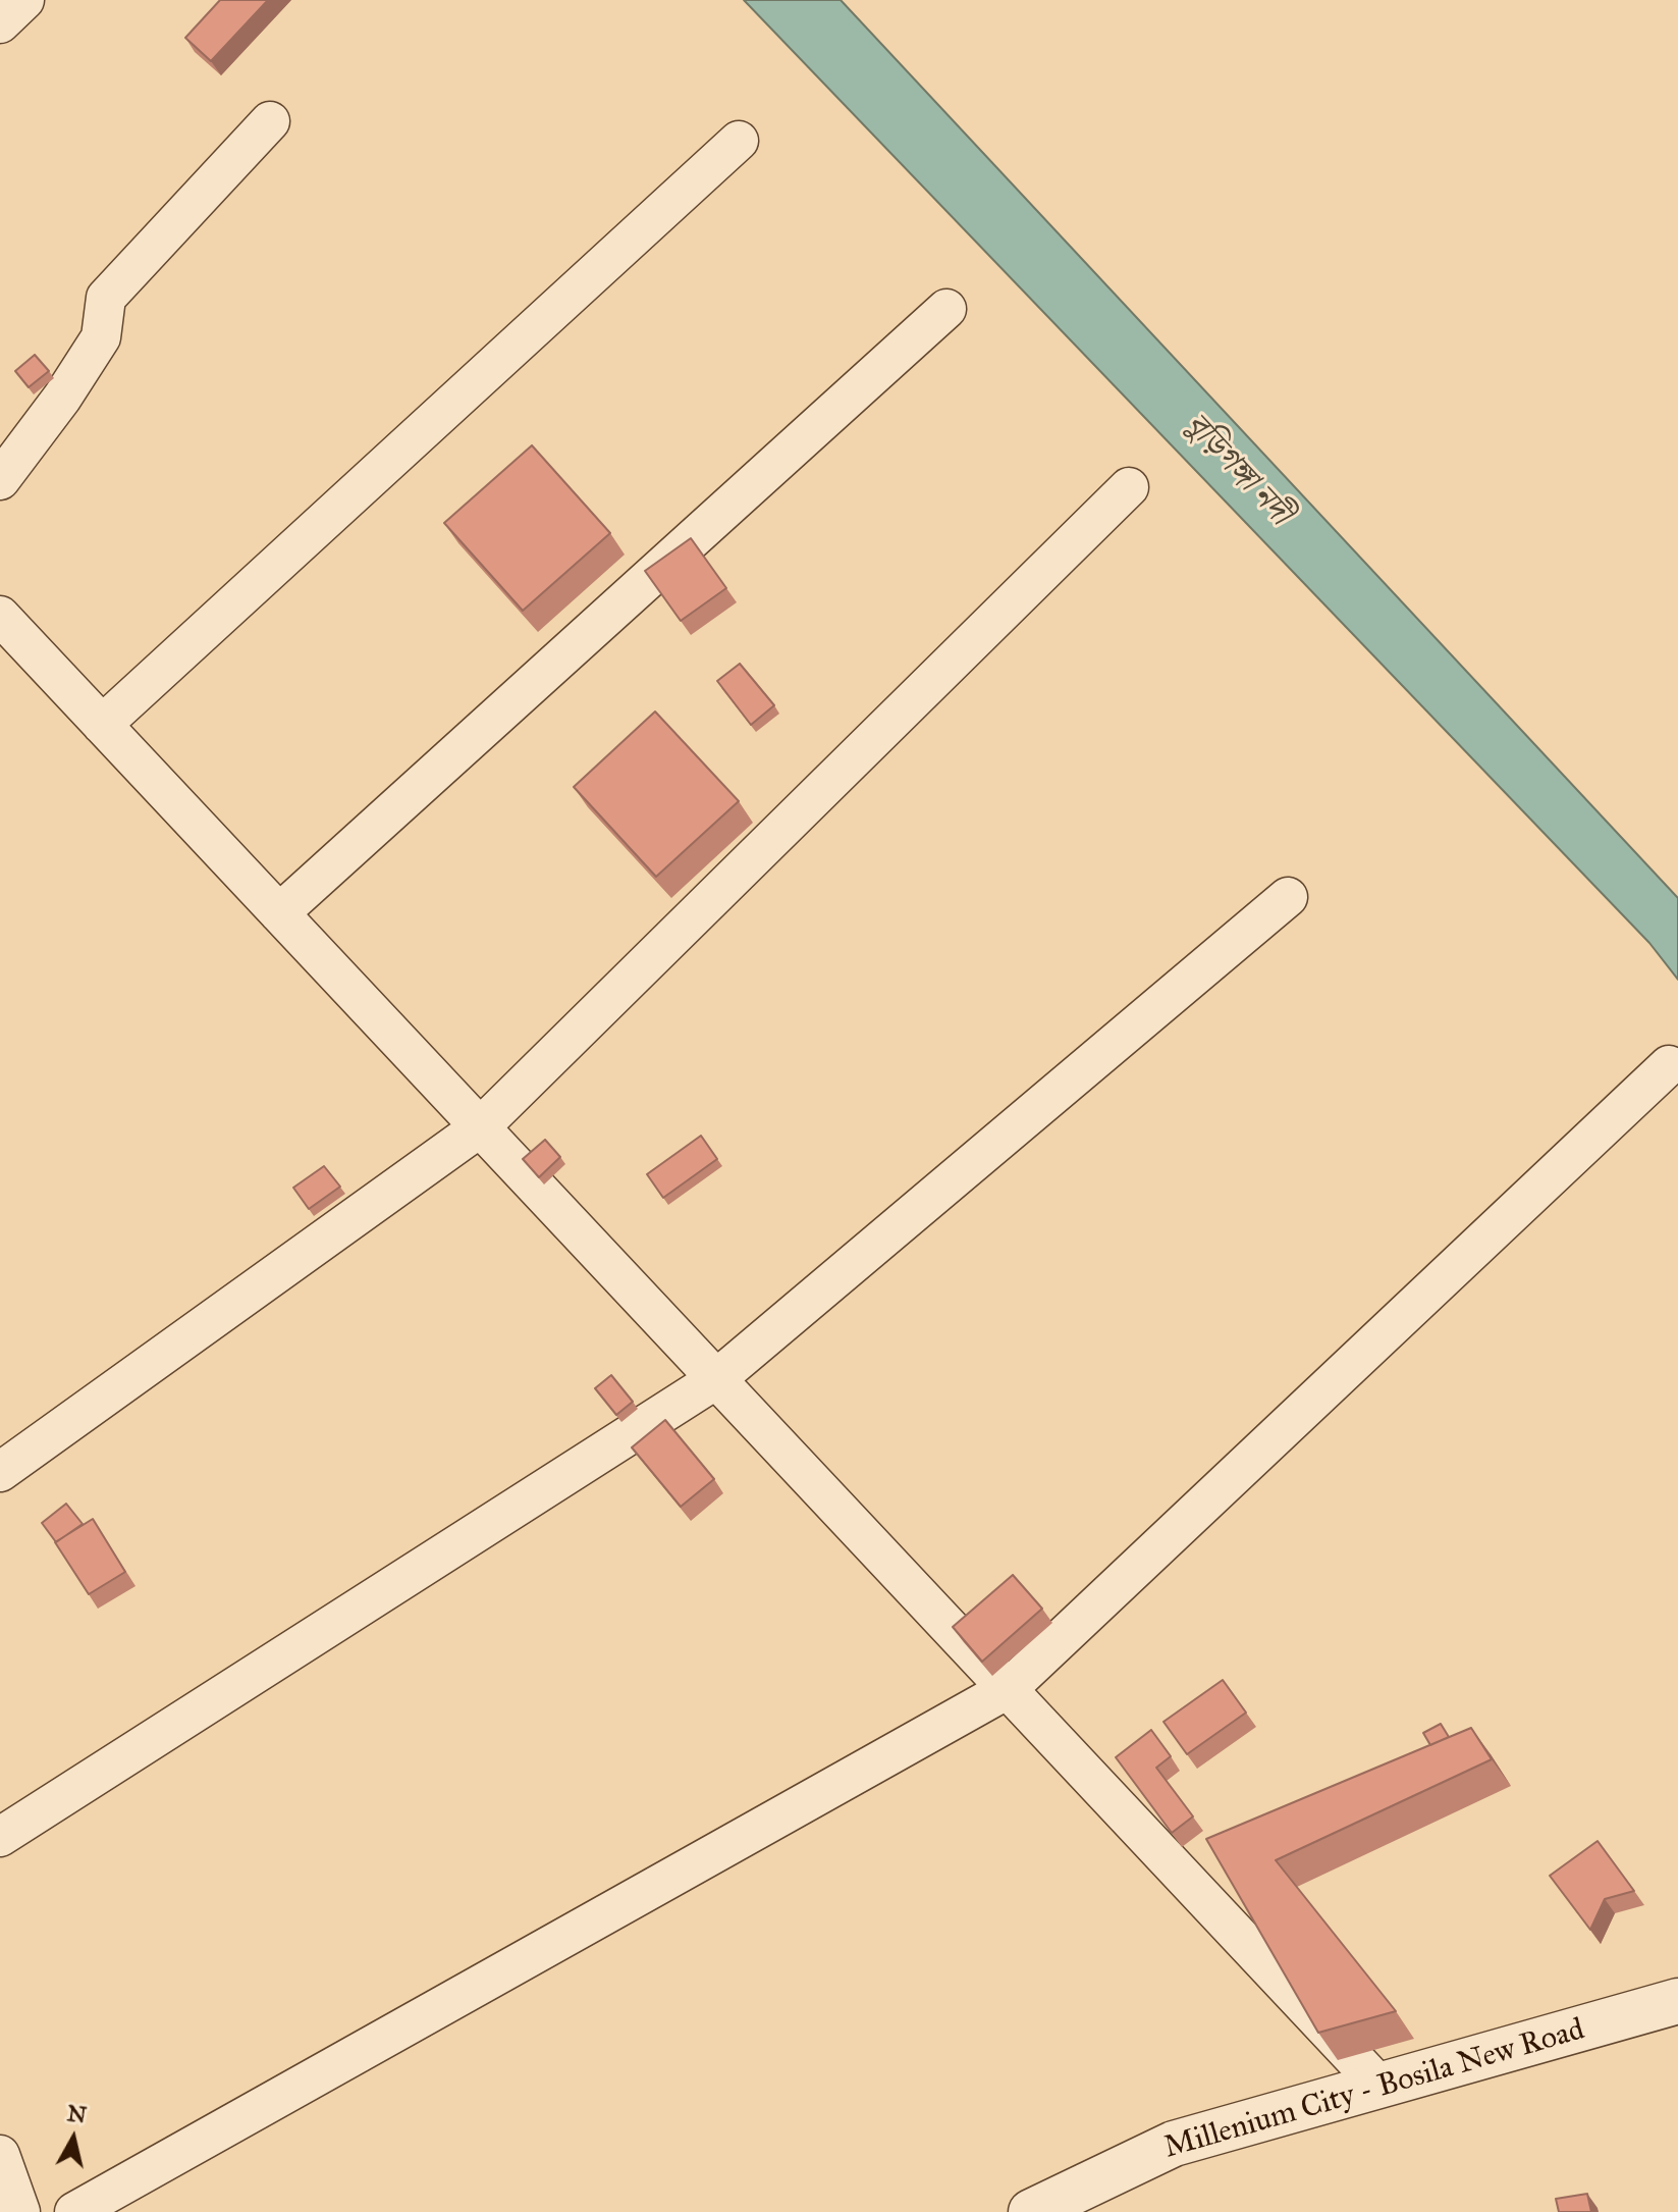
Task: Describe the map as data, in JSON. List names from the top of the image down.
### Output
{
  "streets": {
    "street": ["Millenium City - Bosila New Road"]
  },
  "water": ["বুড়িগঙ্গা নদী"],
  "north": "top"
}
